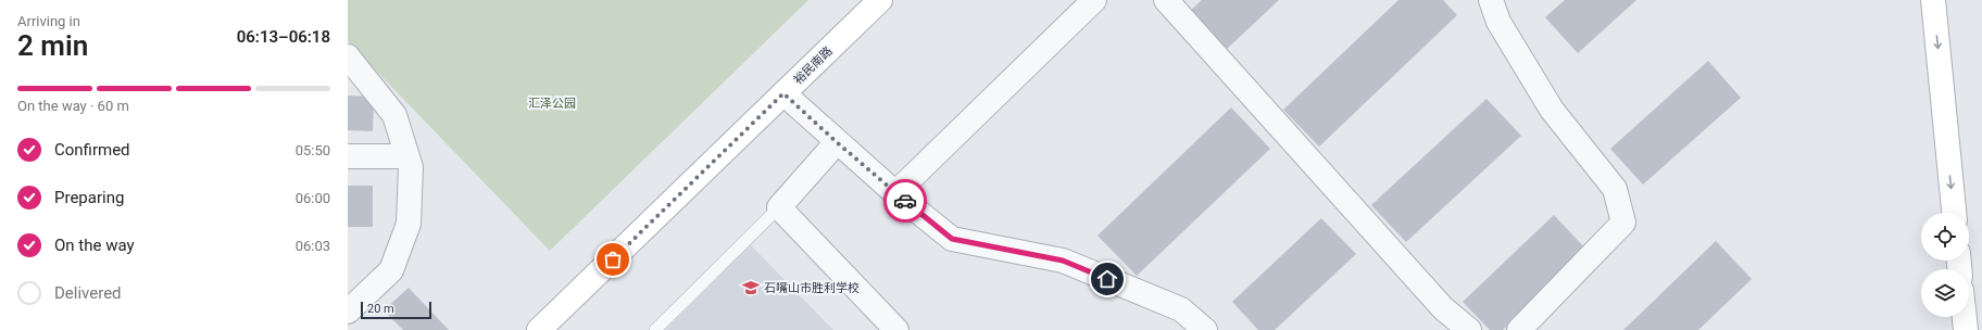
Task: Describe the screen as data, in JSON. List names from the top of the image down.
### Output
{
  "streets": {
    "street": ["裕民南路"]
  },
  "parks": ["汇泽公园"],
  "places": {
    "school or university": ["石嘴山市胜利学校"]
  },
  "scale_bar": "20 m",
  "page": {
    "heading": ["2 min", "Arriving in", "06:13–06:18"],
    "bar": "On the way · 60 m",
    "list": [
      ["Confirmed", "05:50"],
      ["Preparing", "06:00"],
      ["On the way", "06:03"],
      "Delivered"
    ],
    "scale": "20 m"
  }
}
